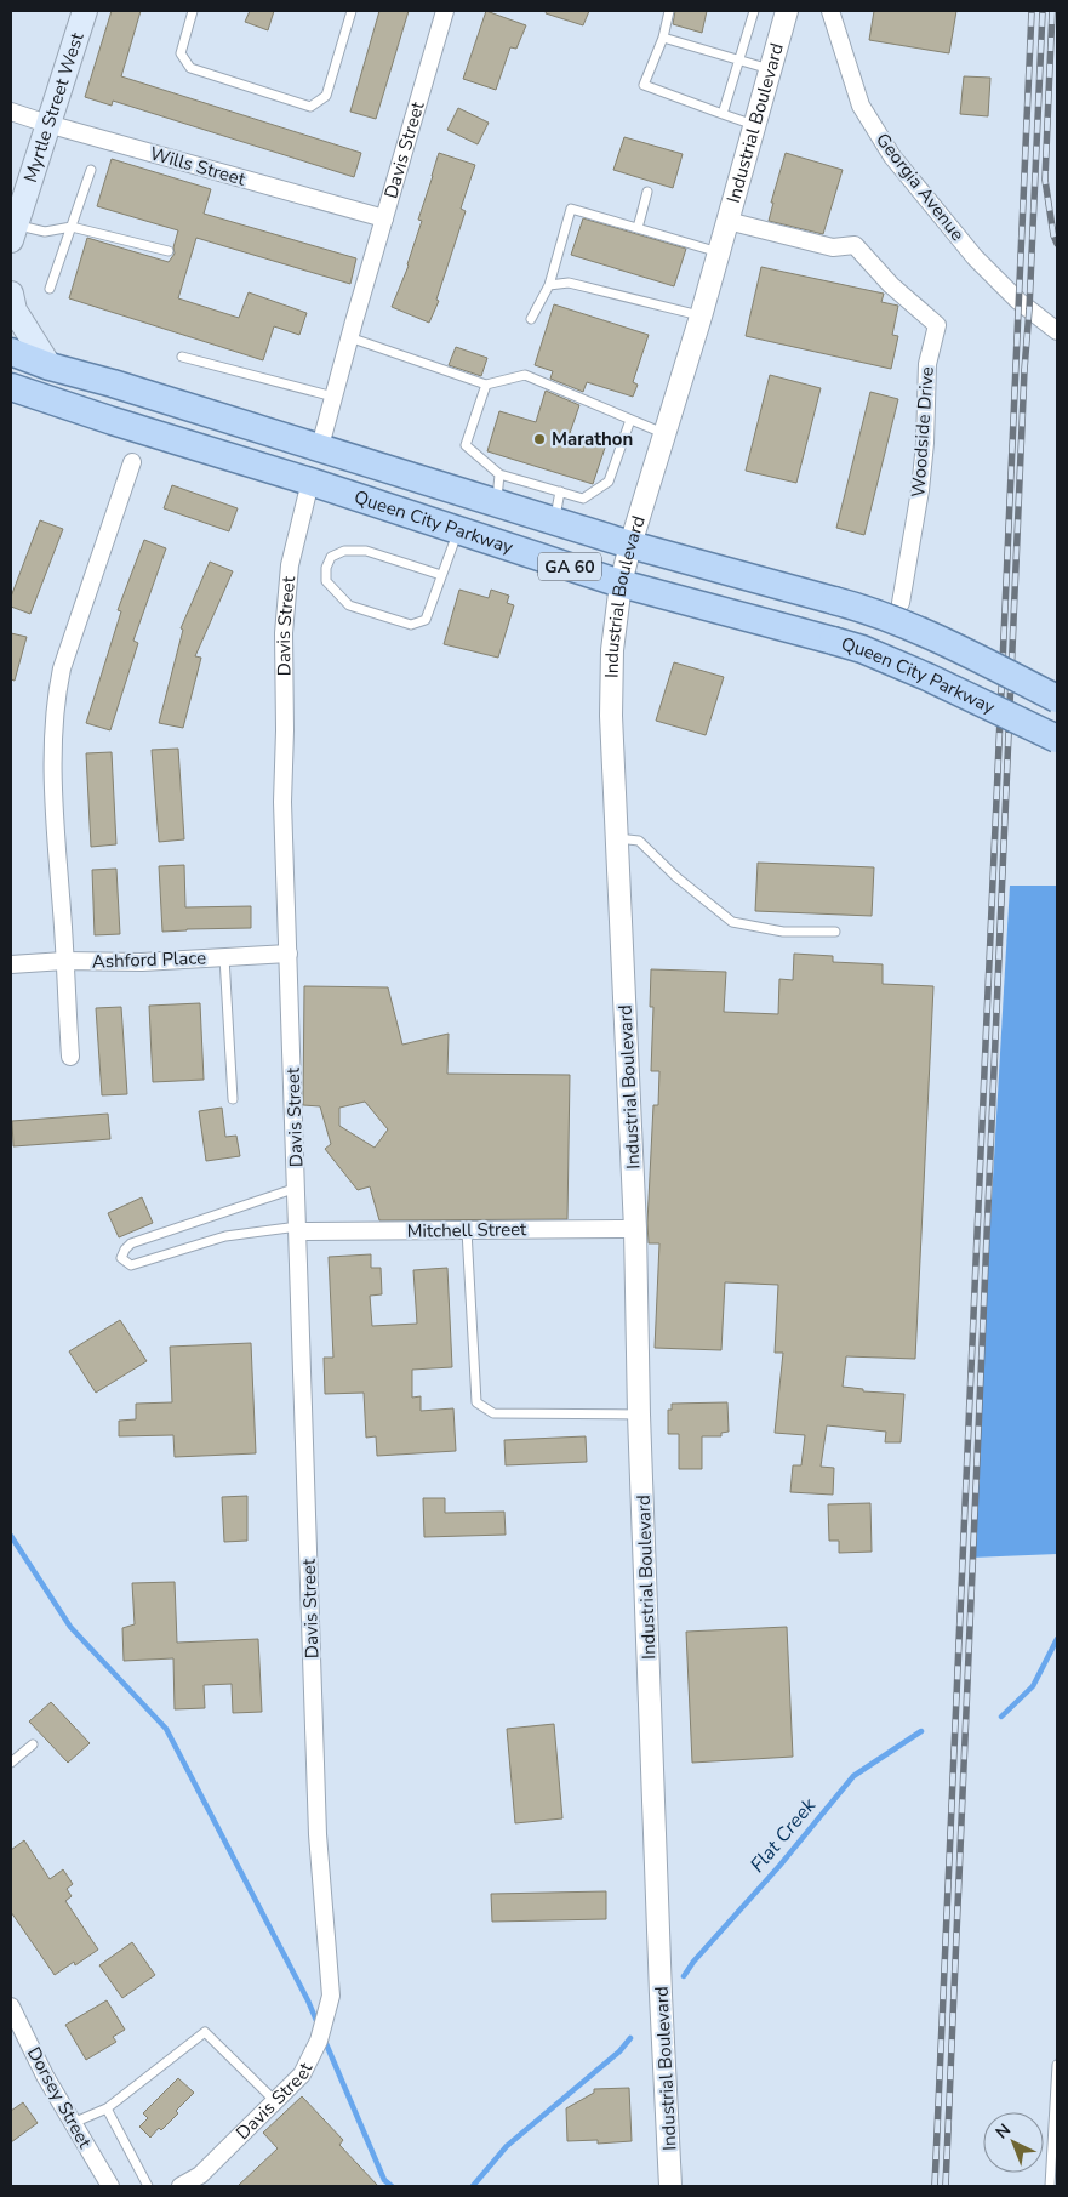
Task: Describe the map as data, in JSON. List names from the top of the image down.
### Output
{
  "streets": {
    "main road": [
      "Myrtle Street West",
      "Davis Street",
      "Queen City Parkway",
      "GA 60"
    ],
    "street": [
      "Industrial Boulevard",
      "Wills Street",
      "Georgia Avenue",
      "Woodside Drive",
      "Ashford Place",
      "Mitchell Street",
      "Dorsey Street"
    ]
  },
  "crossings": [
    ["Myrtle Street West", "Wills Street"],
    ["Industrial Boulevard", "Woodside Drive"],
    ["Industrial Boulevard", "Queen City Parkway"],
    ["Industrial Boulevard", "Mitchell Street"],
    ["Davis Street", "Wills Street"],
    ["Davis Street", "Queen City Parkway"],
    ["Davis Street", "Ashford Place"],
    ["Davis Street", "Mitchell Street"]
  ],
  "water": ["Flat Creek"],
  "places": ["Marathon"],
  "north": "top left"
}
